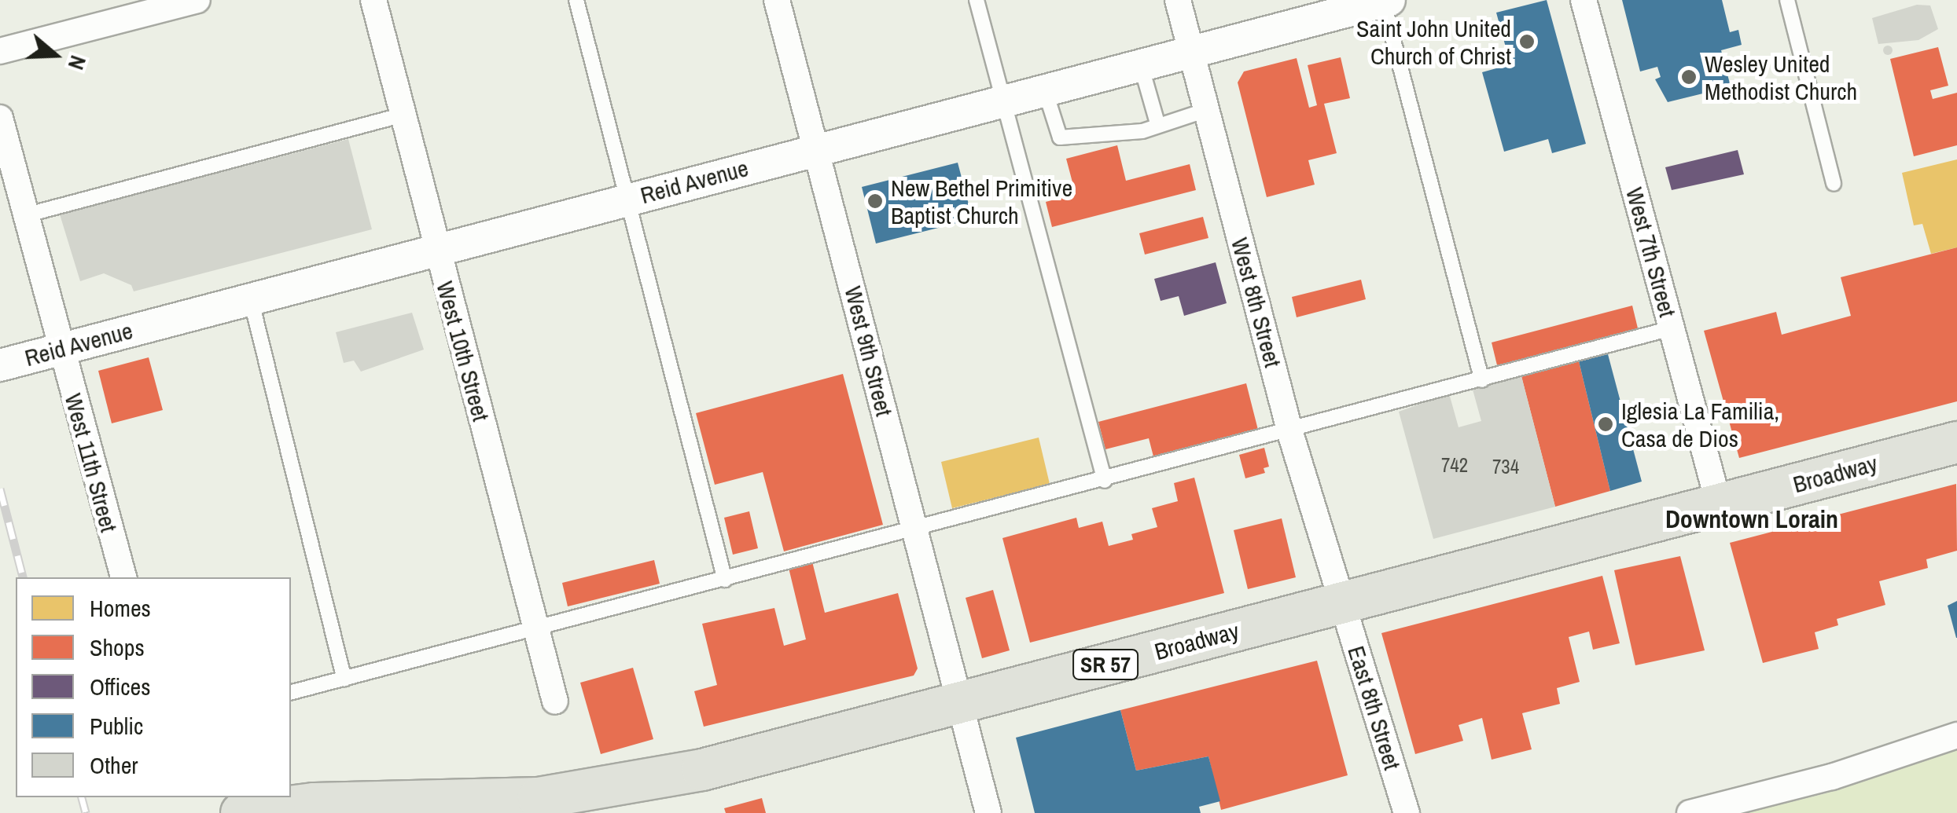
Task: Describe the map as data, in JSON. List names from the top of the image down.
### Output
{
  "streets": {
    "main road": ["Broadway", "SR 57"],
    "street": [
      "Reid Avenue",
      "West 7th Street",
      "West 8th Street",
      "West 10th Street",
      "West 9th Street",
      "West 11th Street",
      "East 8th Street"
    ]
  },
  "crossings": [
    ["Reid Avenue", "West 8th Street"],
    ["Reid Avenue", "West 10th Street"],
    ["Reid Avenue", "West 9th Street"],
    ["Reid Avenue", "West 11th Street"],
    ["West 7th Street", "Broadway"],
    ["West 8th Street", "Broadway"],
    ["West 8th Street", "East 8th Street"],
    ["West 9th Street", "Broadway"],
    ["Broadway", "East 8th Street"]
  ],
  "districts": ["Downtown Lorain"],
  "places": [
    "Saint John United Church of Christ",
    "Wesley United Methodist Church",
    "New Bethel Primitive Baptist Church",
    "Iglesia La Familia, Casa de Dios"
  ],
  "house_numbers": ["742", "734"],
  "legend": [
    "Homes",
    "Shops",
    "Offices",
    "Public",
    "Other"
  ],
  "north": "right"
}
